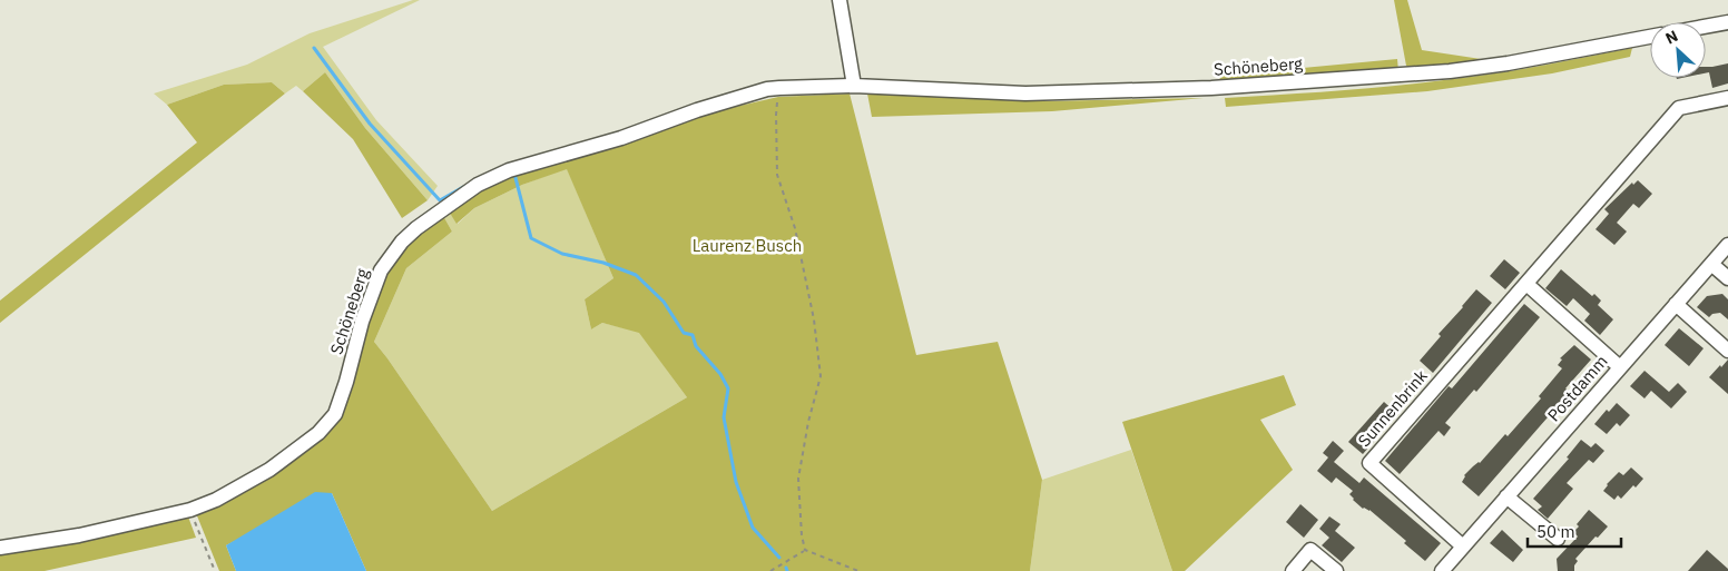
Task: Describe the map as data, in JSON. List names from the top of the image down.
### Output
{
  "streets": {
    "street": ["Schöneberg", "Postdamm", "Sunnenbrink"]
  },
  "crossings": [
    ["Postdamm", "Sunnenbrink"]
  ],
  "parks": ["Laurenz Busch"],
  "scale_bar": "50 m",
  "north": "top left"
}
